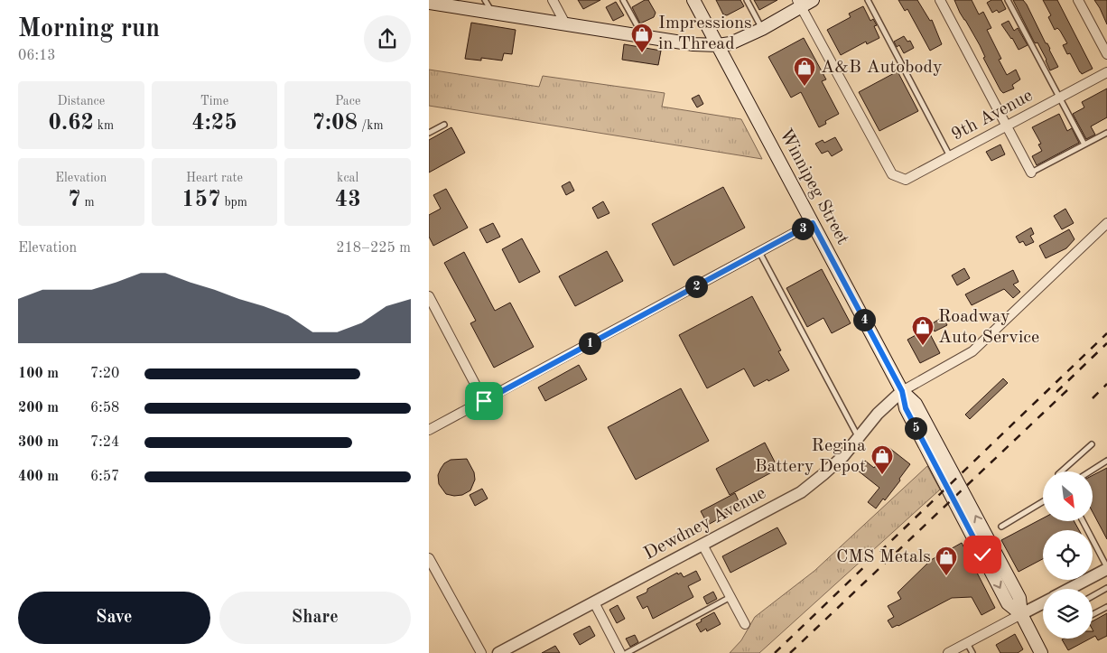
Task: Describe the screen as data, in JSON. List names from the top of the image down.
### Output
{
  "streets": {
    "main road": ["Winnipeg Street"],
    "street": ["9th Avenue", "Dewdney Avenue"]
  },
  "crossings": [
    ["Winnipeg Street", "Dewdney Avenue"]
  ],
  "places": {
    "shop": [
      "Impressions in Thread",
      "A&B Autobody",
      "Roadway Auto Service",
      "Regina Battery Depot",
      "CMS Metals"
    ]
  },
  "north": "bottom right",
  "page": {
    "heading": ["Morning run", "06:13"],
    "stats": [
      ["Distance", "0.62 km"],
      ["Time", "4:25"],
      ["Pace", "7:08 /km"],
      ["Elevation", "7 m"],
      ["Heart rate", "157 bpm"],
      ["kcal", "43"]
    ],
    "pins": [
      "3",
      "2",
      "4",
      "1",
      "5"
    ],
    "chart": ["Elevation", "218–225 m"],
    "list": [
      {
        "name": "100 m",
        "note": "7:20"
      },
      {
        "name": "200 m",
        "note": "6:58"
      },
      {
        "name": "300 m",
        "note": "7:24"
      },
      {
        "name": "400 m",
        "note": "6:57"
      }
    ],
    "buttons": ["Save", "Share"]
  }
}
